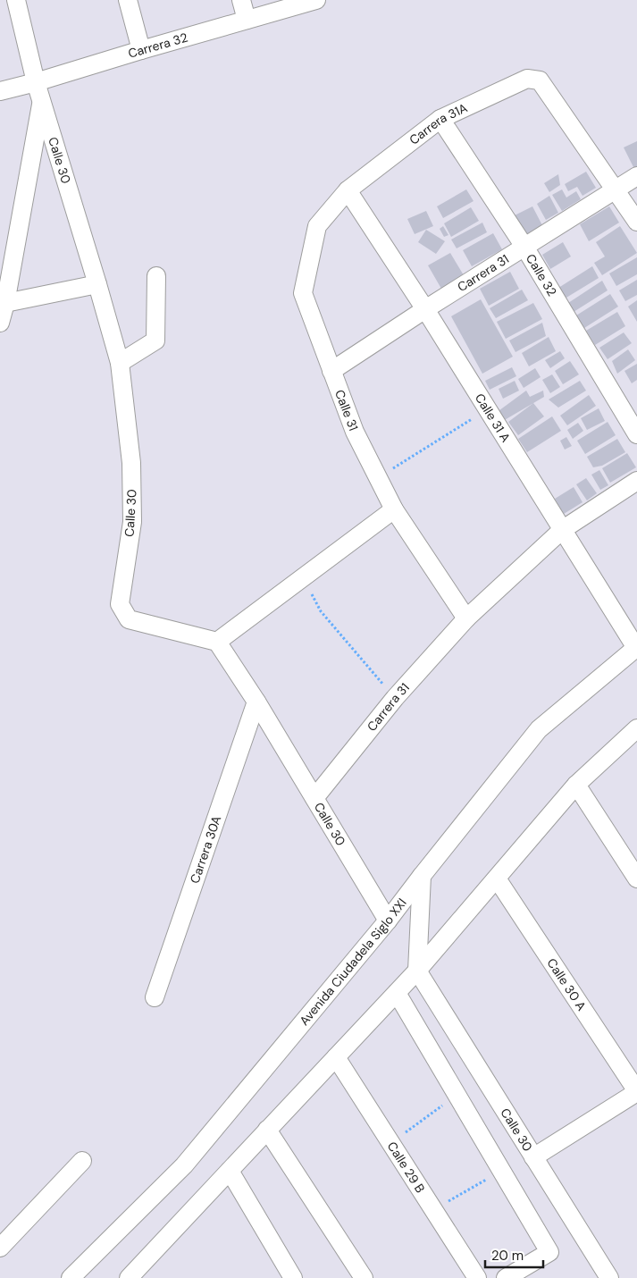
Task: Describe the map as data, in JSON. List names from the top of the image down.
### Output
{
  "streets": {
    "street": [
      "Carrera 32",
      "Carrera 31A",
      "Calle 30",
      "Carrera 31",
      "Calle 32",
      "Calle 31",
      "Calle 31 A",
      "Carrera 30A",
      "Avenida Ciudadela Siglo XXI",
      "Calle 30 A",
      "Calle 29 B"
    ]
  },
  "crossings": [
    ["Carrera 32", "Calle 30"],
    ["Carrera 31A", "Carrera 31"],
    ["Carrera 31A", "Calle 32"],
    ["Carrera 31A", "Calle 31"],
    ["Carrera 31A", "Calle 31 A"],
    ["Calle 30", "Carrera 31"],
    ["Calle 30", "Carrera 30A"],
    ["Calle 30", "Avenida Ciudadela Siglo XXI"],
    ["Carrera 31", "Calle 32"],
    ["Carrera 31", "Calle 31"],
    ["Carrera 31", "Calle 31 A"],
    ["Calle 31", "Calle 31 A"],
    ["Calle 31 A", "Avenida Ciudadela Siglo XXI"]
  ],
  "scale_bar": "20 m"
}
